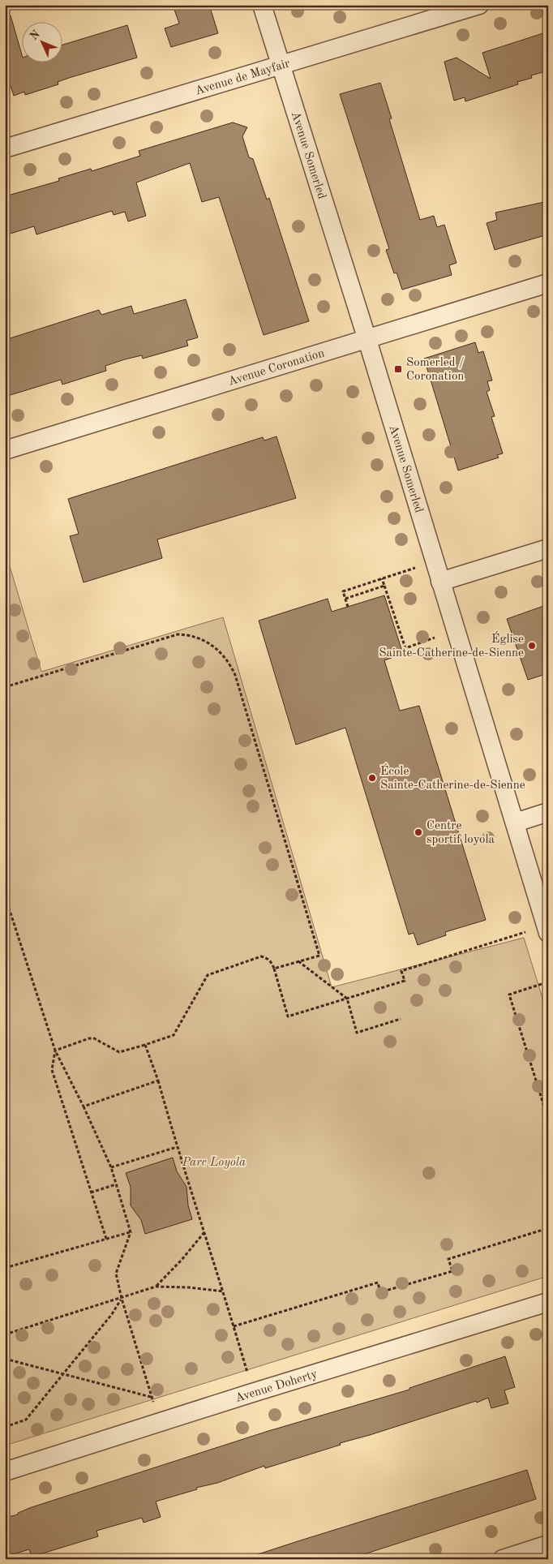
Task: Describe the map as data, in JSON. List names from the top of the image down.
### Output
{
  "streets": {
    "street": [
      "Avenue de Mayfair",
      "Avenue Somerled",
      "Avenue Coronation",
      "Avenue Doherty"
    ]
  },
  "crossings": [
    ["Avenue de Mayfair", "Avenue Somerled"],
    ["Avenue Somerled", "Avenue Coronation"]
  ],
  "parks": ["Parc Loyola"],
  "places": {
    "transit": ["Somerled / Coronation"],
    "other": ["Église Sainte-Catherine-de-Sienne", "École Sainte-Catherine-de-Sienne", "Centre sportif loyola"]
  },
  "north": "top left"
}
